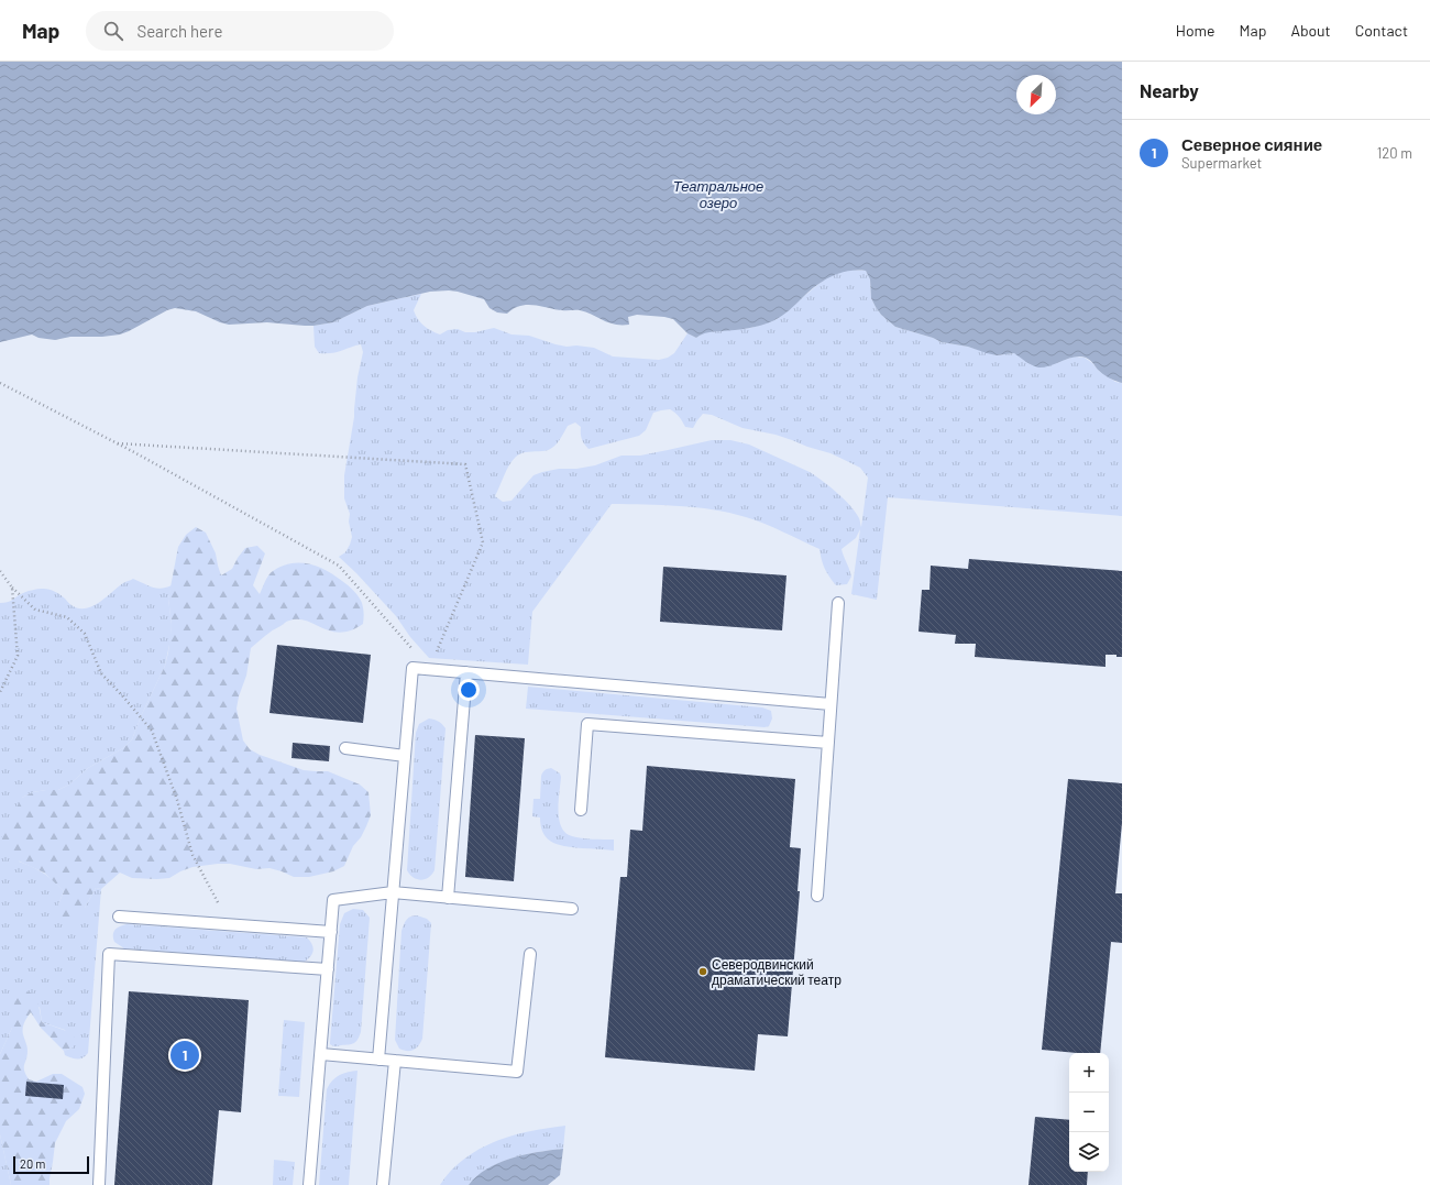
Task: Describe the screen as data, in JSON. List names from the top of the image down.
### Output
{
  "water": ["Театральное озеро"],
  "places": ["Северодвинский драматический театр"],
  "scale_bar": "20 m",
  "north": "bottom left",
  "page": {
    "header": "Map",
    "search": "Search here",
    "nav": [
      "Home",
      "Map",
      "About",
      "Contact"
    ],
    "heading": "Nearby",
    "list": [
      {
        "mark": "1",
        "name": "Северное сияние",
        "note": "Supermarket",
        "value": "120 m"
      }
    ],
    "pins": "1",
    "map_buttons": ["+", "−"],
    "scale": "20 m"
  }
}
